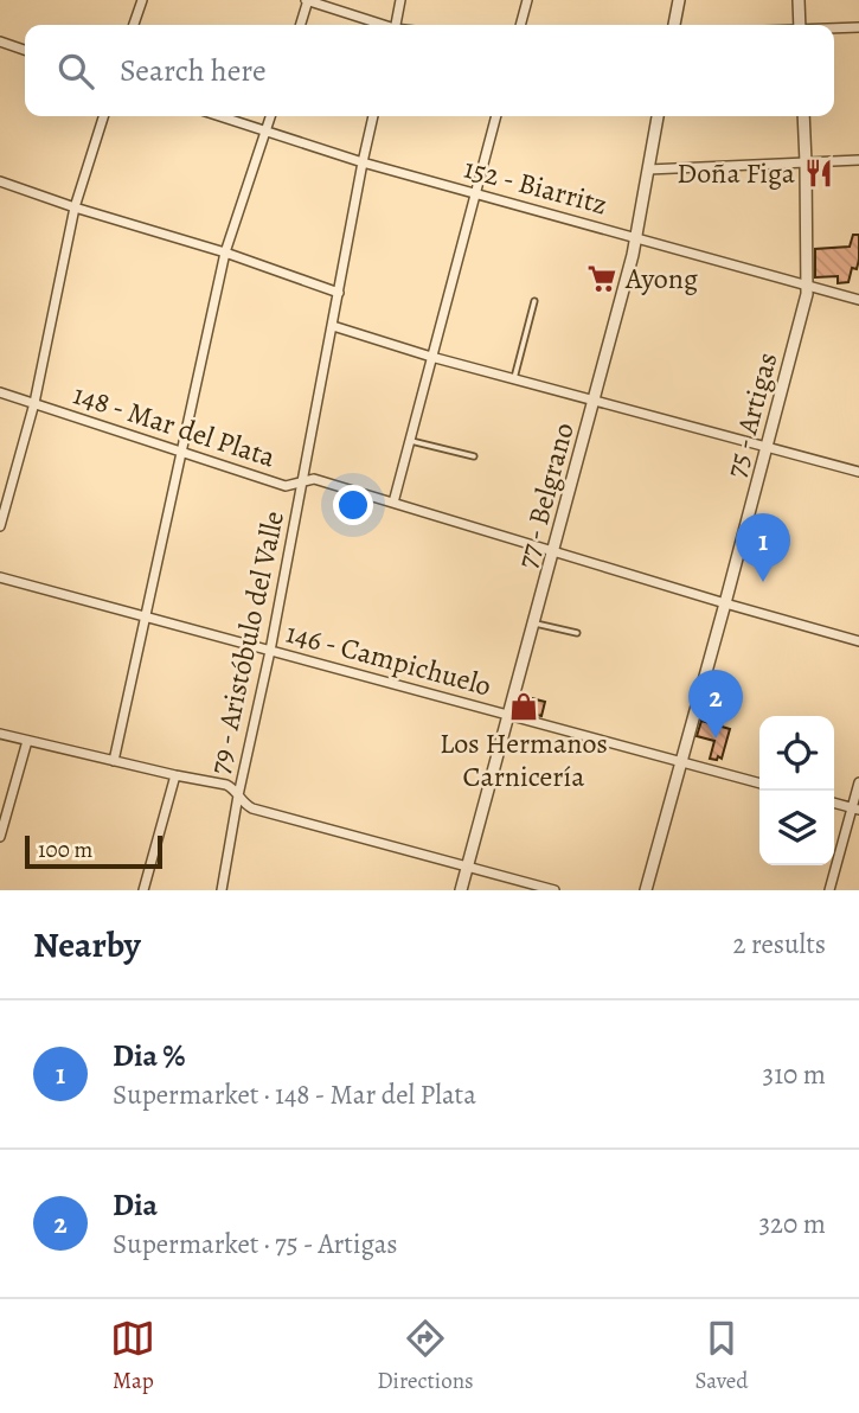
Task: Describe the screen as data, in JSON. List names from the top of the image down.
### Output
{
  "streets": {
    "street": [
      "152 - Biarritz",
      "75 - Artigas",
      "148 - Mar del Plata",
      "77 - Belgrano",
      "79 - Aristóbulo del Valle",
      "146 - Campichuelo"
    ]
  },
  "crossings": [
    ["152 - Biarritz", "75 - Artigas"],
    ["152 - Biarritz", "77 - Belgrano"],
    ["152 - Biarritz", "79 - Aristóbulo del Valle"],
    ["75 - Artigas", "148 - Mar del Plata"],
    ["75 - Artigas", "146 - Campichuelo"],
    ["148 - Mar del Plata", "77 - Belgrano"],
    ["148 - Mar del Plata", "79 - Aristóbulo del Valle"],
    ["77 - Belgrano", "146 - Campichuelo"],
    ["79 - Aristóbulo del Valle", "146 - Campichuelo"]
  ],
  "places": {
    "restaurant": ["Doña Figa"],
    "supermarket": ["Ayong"],
    "shop": ["Los Hermanos Carnicería"]
  },
  "scale_bar": "100 m",
  "page": {
    "search": "Search here",
    "pins": ["1", "2"],
    "scale": "100 m",
    "heading": ["Nearby", "2 results"],
    "list": [
      {
        "mark": "1",
        "name": "Dia %",
        "note": "Supermarket · 148 - Mar del Plata",
        "value": "310 m"
      },
      {
        "mark": "2",
        "name": "Dia",
        "note": "Supermarket · 75 - Artigas",
        "value": "320 m"
      }
    ],
    "nav": ["Map", "Directions", "Saved"]
  }
}
